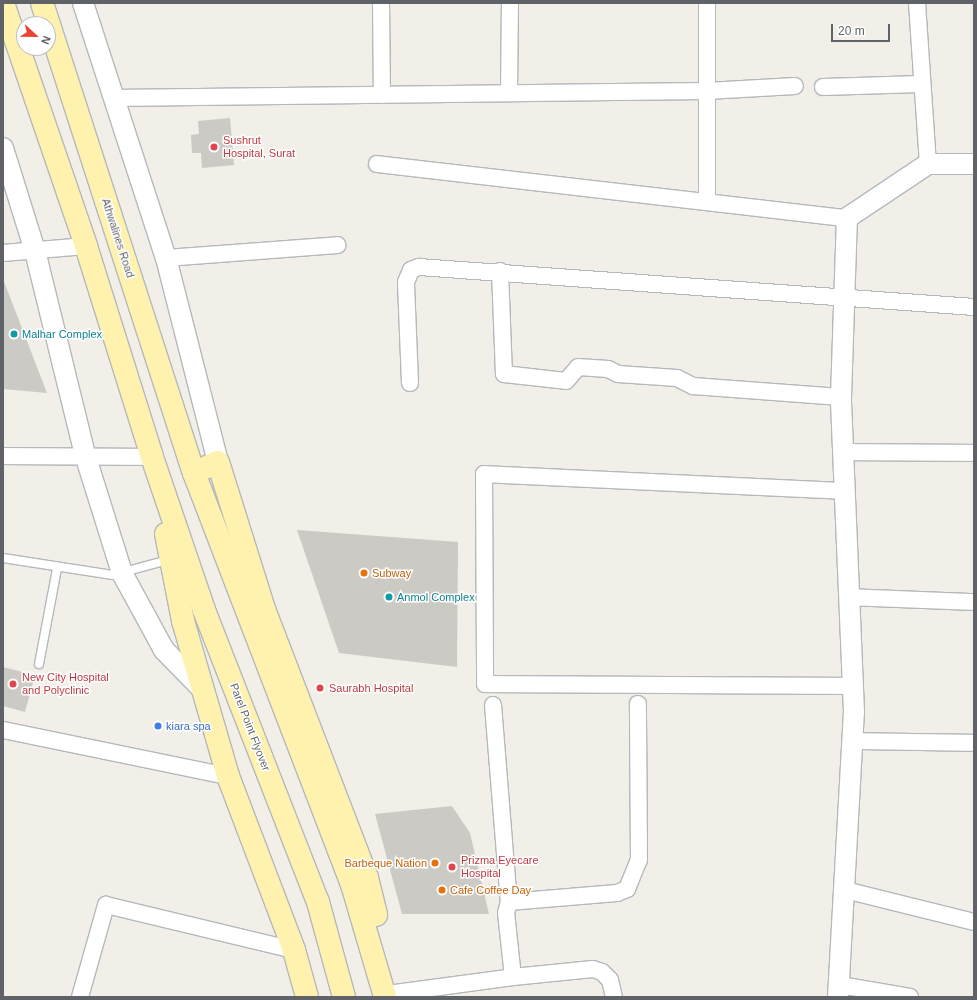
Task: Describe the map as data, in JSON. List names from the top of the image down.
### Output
{
  "streets": {
    "main road": ["Athwalines Road", "Parel Point Flyover"]
  },
  "places": [
    "Sushrut Hospital, Surat",
    "Malhar Complex",
    "Subway",
    "Anmol Complex",
    "New City Hospital and Polyclinic",
    "Saurabh Hospital",
    "kiara spa",
    "Barbeque Nation",
    "Prizma Eyecare Hospital",
    "Cafe Coffee Day"
  ],
  "scale_bar": "20 m",
  "north": "right"
}
